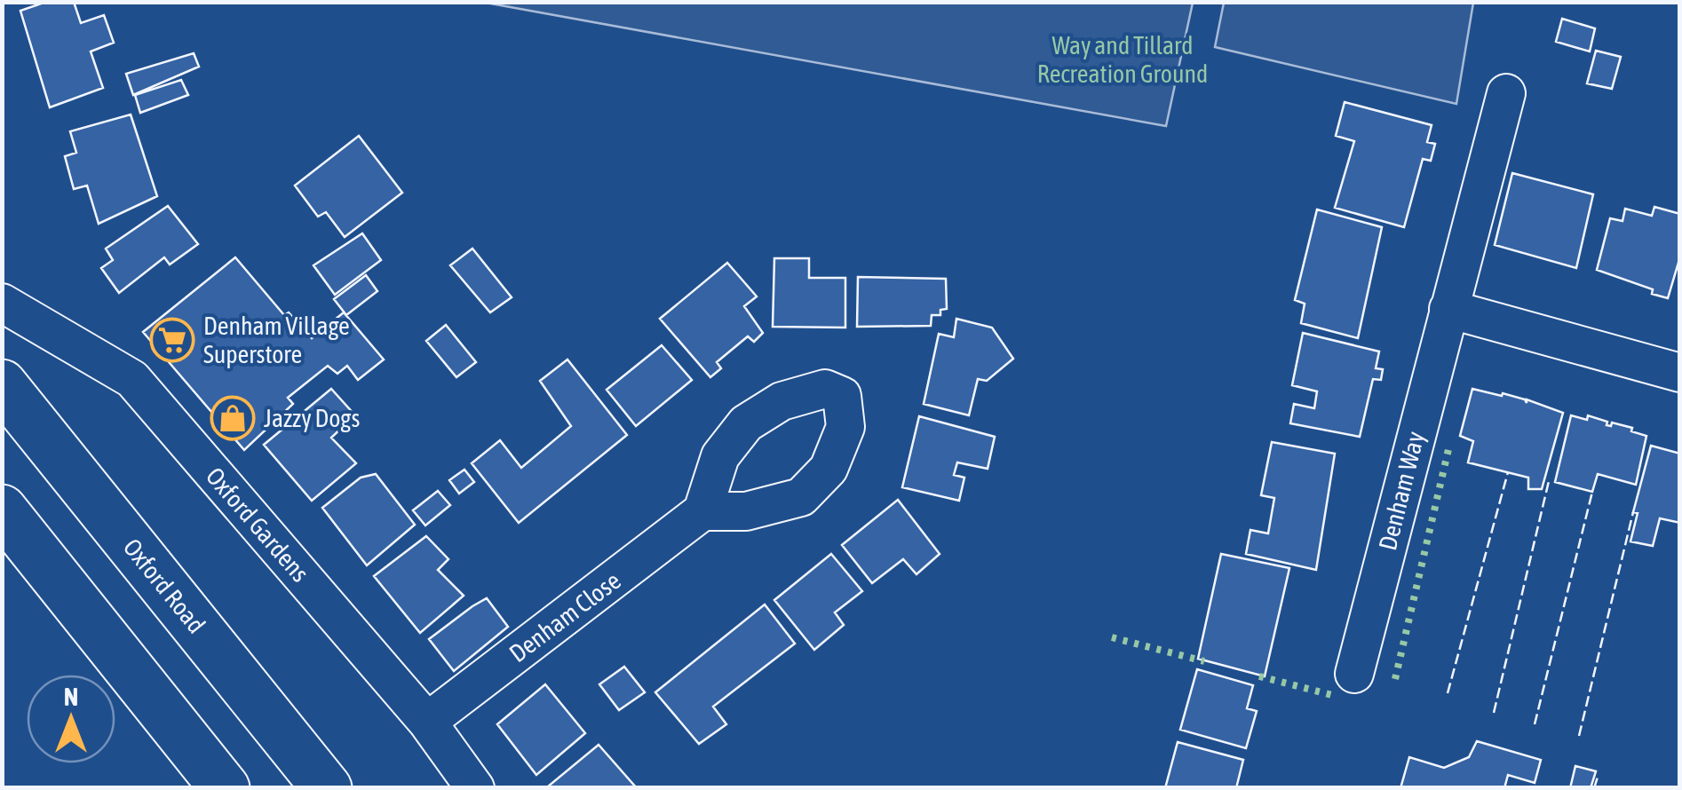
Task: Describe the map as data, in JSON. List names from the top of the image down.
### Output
{
  "streets": {
    "highway": ["Oxford Road"],
    "street": ["Denham Way", "Oxford Gardens", "Denham Close"]
  },
  "crossings": [
    ["Oxford Gardens", "Denham Close"]
  ],
  "parks": ["Way and Tillard Recreation Ground"],
  "places": {
    "supermarket": ["Denham Village Superstore"],
    "shop": ["Jazzy Dogs"]
  },
  "north": "top"
}
